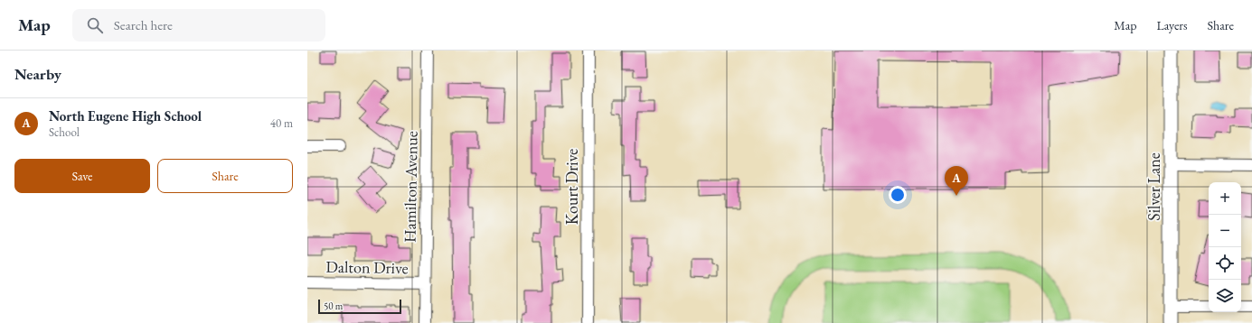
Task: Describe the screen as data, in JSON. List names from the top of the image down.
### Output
{
  "streets": {
    "street": [
      "Hamilton Avenue",
      "Kourt Drive",
      "Silver Lane",
      "Dalton Drive"
    ]
  },
  "crossings": [
    ["Hamilton Avenue", "Dalton Drive"]
  ],
  "scale_bar": "50 m",
  "page": {
    "header": "Map",
    "search": "Search here",
    "nav": ["Map", "Layers", "Share"],
    "heading": "Nearby",
    "list": [
      {
        "mark": "A",
        "name": "North Eugene High School",
        "note": "School",
        "value": "40 m"
      }
    ],
    "buttons": ["Save", "Share"],
    "pins": "A",
    "map_buttons": ["+", "−"],
    "scale": "50 m"
  }
}
